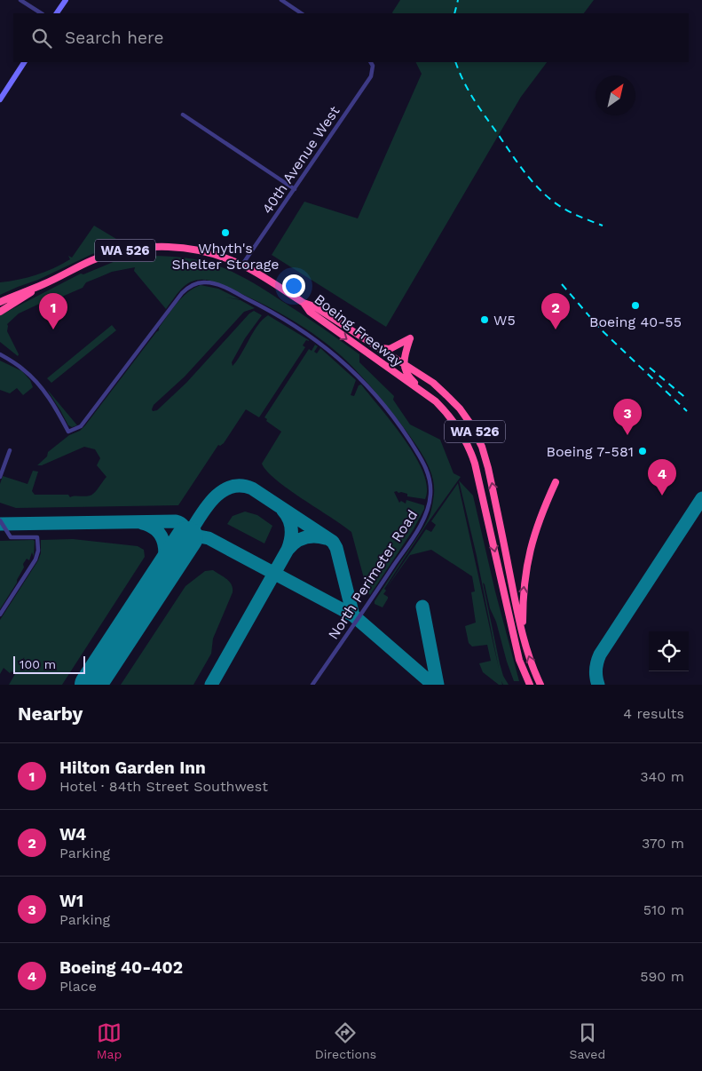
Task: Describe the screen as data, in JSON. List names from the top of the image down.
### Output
{
  "streets": {
    "highway": ["WA 526", "Boeing Freeway"],
    "street": ["40th Avenue West", "North Perimeter Road"]
  },
  "crossings": [
    ["40th Avenue West", "WA 526"],
    ["WA 526", "Boeing Freeway"]
  ],
  "places": [
    "Whyth's Shelter Storage",
    "Boeing 40-55",
    "W5",
    "Boeing 7-581"
  ],
  "scale_bar": "100 m",
  "north": "top right",
  "page": {
    "search": "Search here",
    "pins": [
      "1",
      "2",
      "3",
      "4"
    ],
    "scale": "100 m",
    "heading": ["Nearby", "4 results"],
    "list": [
      {
        "mark": "1",
        "name": "Hilton Garden Inn",
        "note": "Hotel · 84th Street Southwest",
        "value": "340 m"
      },
      {
        "mark": "2",
        "name": "W4",
        "note": "Parking",
        "value": "370 m"
      },
      {
        "mark": "3",
        "name": "W1",
        "note": "Parking",
        "value": "510 m"
      },
      {
        "mark": "4",
        "name": "Boeing 40-402",
        "note": "Place",
        "value": "590 m"
      }
    ],
    "nav": ["Map", "Directions", "Saved"]
  }
}
